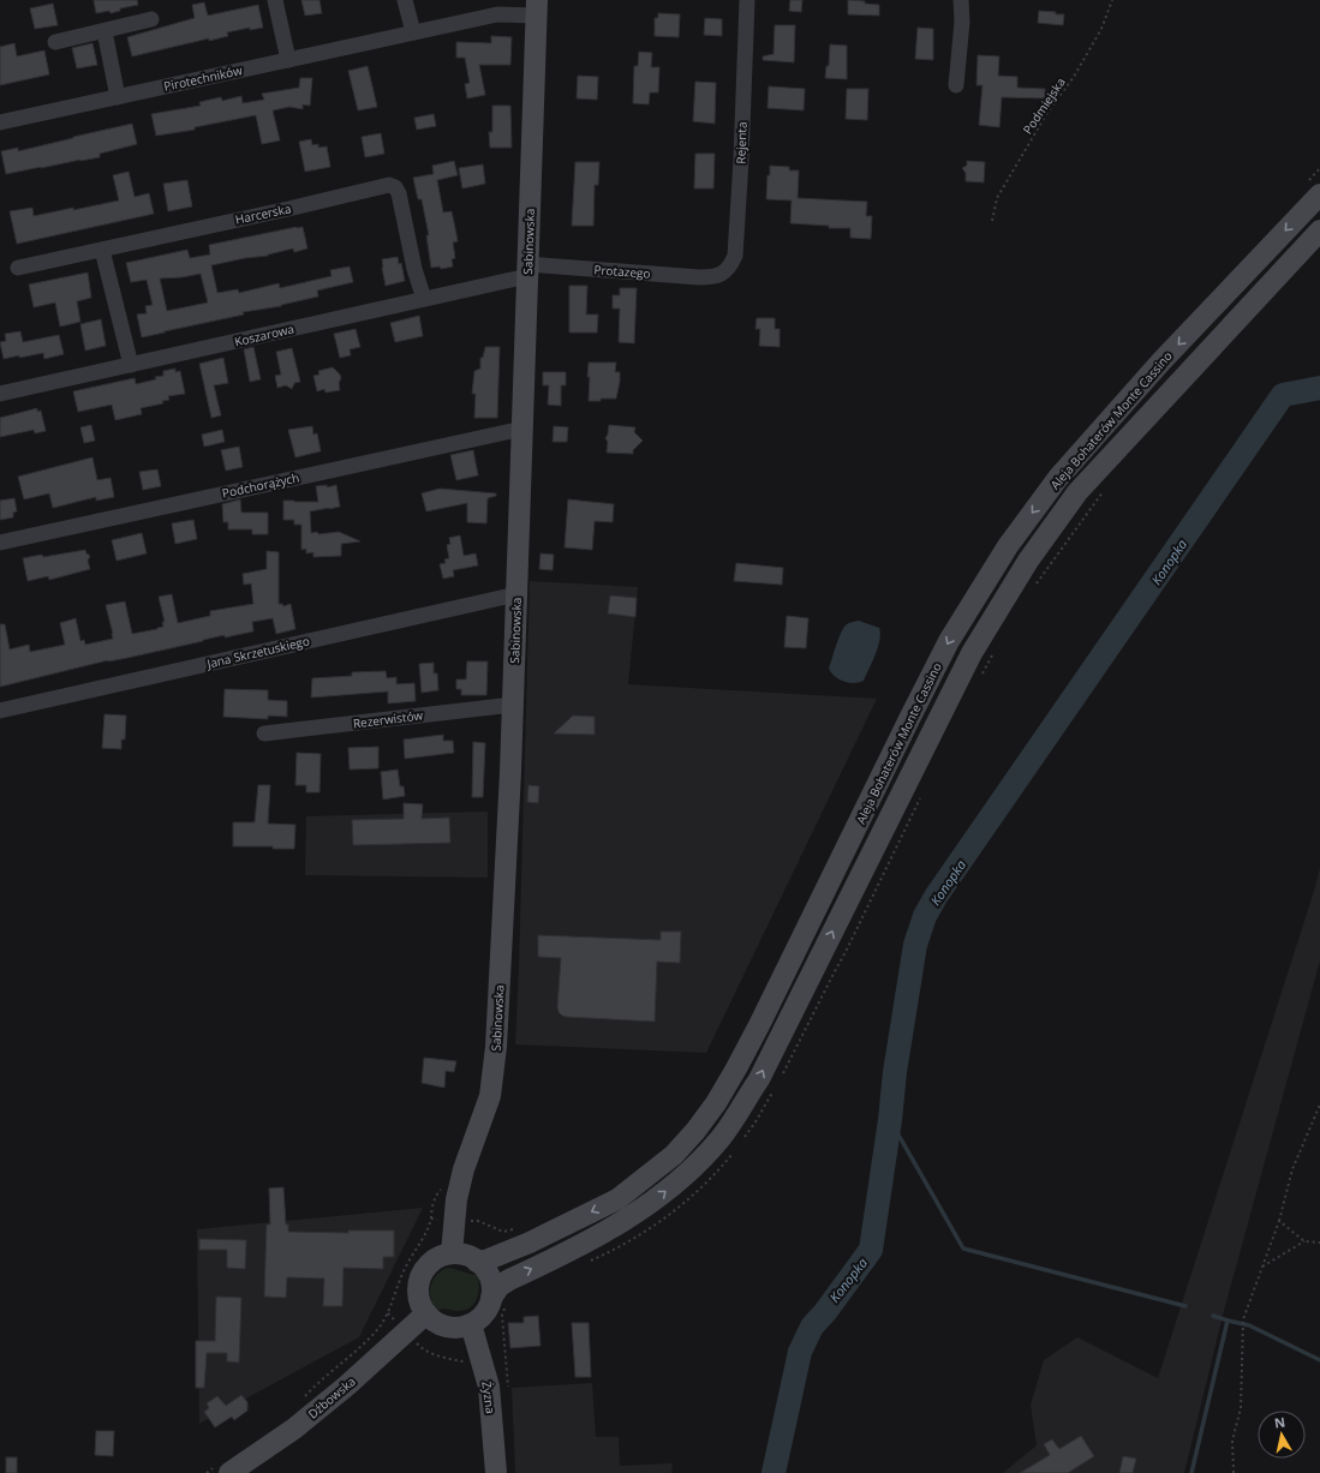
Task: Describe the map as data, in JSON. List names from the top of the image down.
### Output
{
  "streets": {
    "main road": [
      "Sabinowska",
      "Aleja Bohaterów Monte Cassino",
      "Dźbowska",
      "Żyzna"
    ],
    "street": [
      "Pirotechników",
      "Rejenta",
      "Harcerska",
      "Protazego",
      "Koszarowa",
      "Podchorążych",
      "Jana Skrzetuskiego",
      "Rezerwistów"
    ],
    "path": ["Podmiejska"]
  },
  "crossings": [
    ["Pirotechników", "Sabinowska"],
    ["Rejenta", "Protazego"],
    ["Harcerska", "Koszarowa"],
    ["Sabinowska", "Protazego"],
    ["Sabinowska", "Koszarowa"],
    ["Sabinowska", "Aleja Bohaterów Monte Cassino"],
    ["Sabinowska", "Podchorążych"],
    ["Sabinowska", "Jana Skrzetuskiego"],
    ["Sabinowska", "Rezerwistów"],
    ["Sabinowska", "Dźbowska"],
    ["Sabinowska", "Żyzna"],
    ["Protazego", "Koszarowa"],
    ["Aleja Bohaterów Monte Cassino", "Dźbowska"],
    ["Aleja Bohaterów Monte Cassino", "Żyzna"],
    ["Dźbowska", "Żyzna"]
  ],
  "water": ["Konopka"],
  "north": "top"
}
